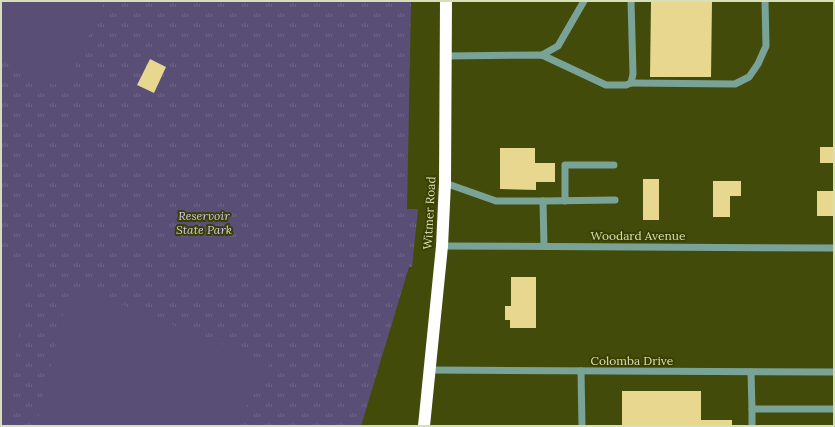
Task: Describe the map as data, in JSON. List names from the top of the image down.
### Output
{
  "streets": {
    "highway": ["Witmer Road"],
    "street": ["Woodard Avenue", "Colomba Drive"]
  },
  "crossings": [
    ["Witmer Road", "Woodard Avenue"],
    ["Witmer Road", "Colomba Drive"]
  ],
  "parks": ["Reservoir State Park"]
}
